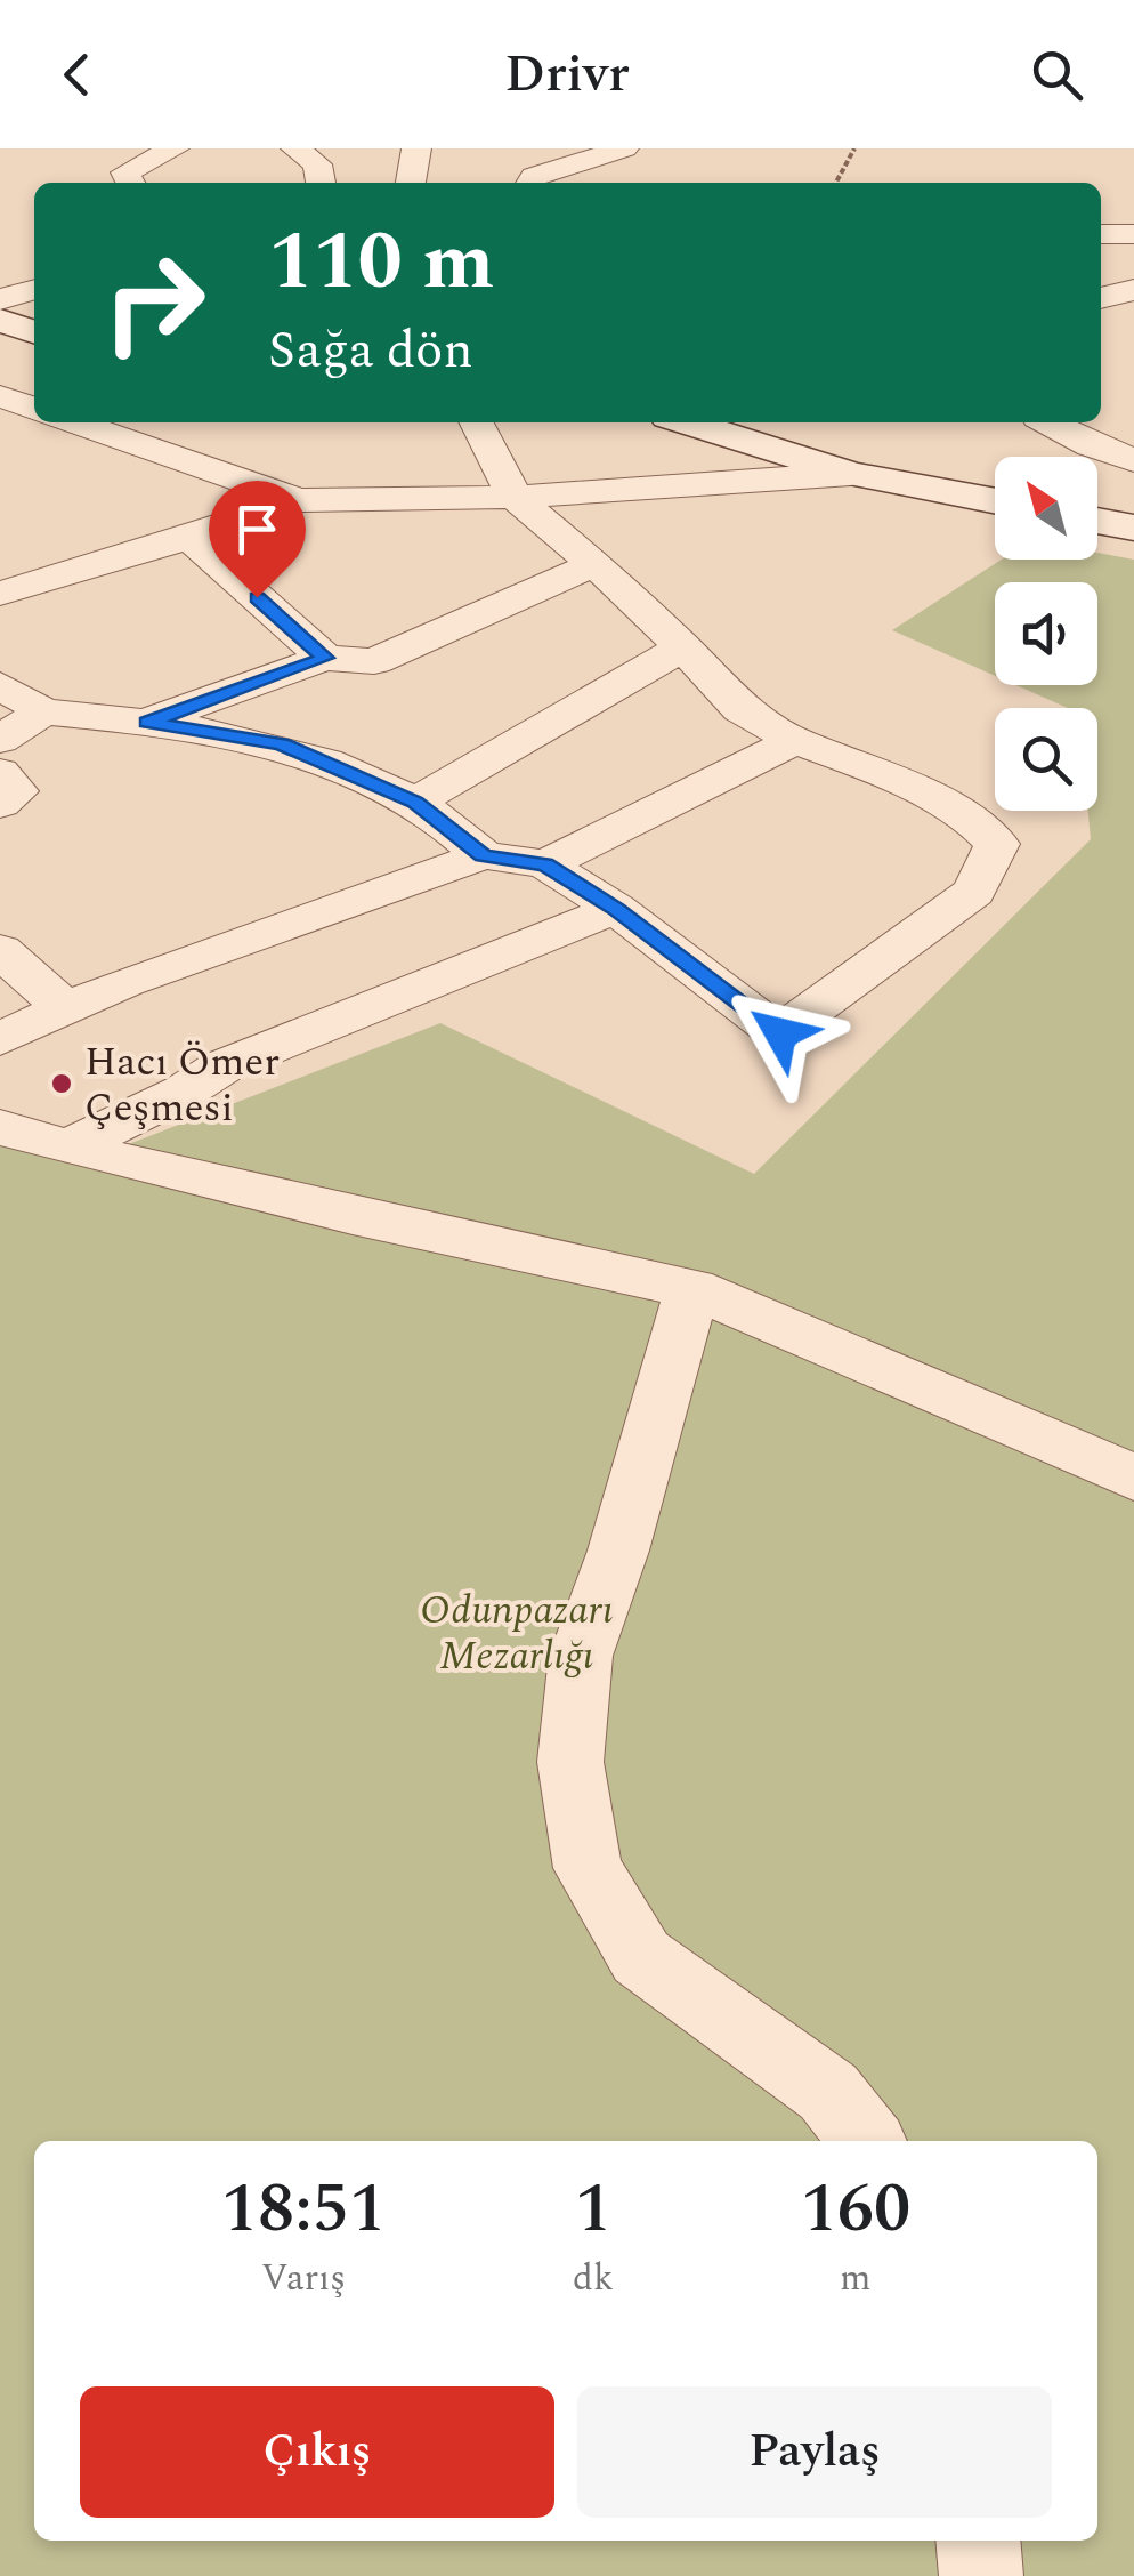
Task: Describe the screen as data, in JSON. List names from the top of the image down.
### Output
{
  "parks": ["Odunpazarı Mezarlığı"],
  "places": ["Hacı Ömer Çeşmesi"],
  "north": "top left",
  "page": {
    "header": "Drivr",
    "turn": ["110 m", "Sağa dön"],
    "eta": [
      "18:51",
      "Varış",
      "1",
      "dk",
      "160",
      "m"
    ],
    "buttons": ["Çıkış", "Paylaş"]
  }
}
